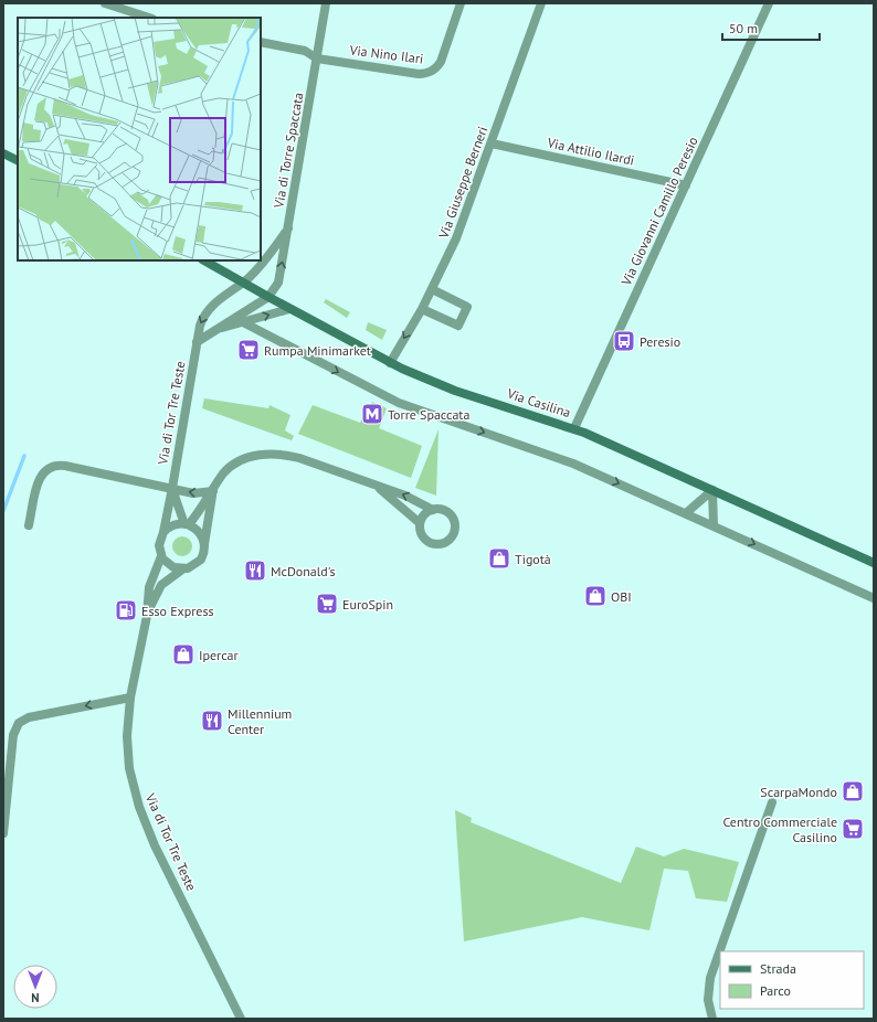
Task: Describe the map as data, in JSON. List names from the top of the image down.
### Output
{
  "streets": {
    "main road": ["Via Casilina"],
    "street": [
      "Via Nino Ilari",
      "Via di Torre Spaccata",
      "Via Attilio Ilardi",
      "Via Giuseppe Berneri",
      "Via Giovanni Camillo Peresio",
      "Via di Tor Tre Teste"
    ]
  },
  "crossings": [
    ["Via Nino Ilari", "Via di Torre Spaccata"],
    ["Via di Torre Spaccata", "Via Casilina"],
    ["Via Attilio Ilardi", "Via Giuseppe Berneri"],
    ["Via Attilio Ilardi", "Via Giovanni Camillo Peresio"],
    ["Via Giuseppe Berneri", "Via Casilina"],
    ["Via Giovanni Camillo Peresio", "Via Casilina"],
    ["Via Casilina", "Via di Tor Tre Teste"]
  ],
  "places": {
    "bus stop": ["Peresio"],
    "supermarket": ["Rumpa Minimarket", "EuroSpin", "Centro Commerciale Casilino"],
    "metro station": ["Torre Spaccata"],
    "shop": [
      "Tigotà",
      "OBI",
      "Ipercar",
      "ScarpaMondo"
    ],
    "restaurant": ["McDonald's", "Millennium Center"],
    "fuel station": ["Esso Express"]
  },
  "legend": ["Strada", "Parco"],
  "scale_bar": "50 m",
  "north": "bottom"
}
